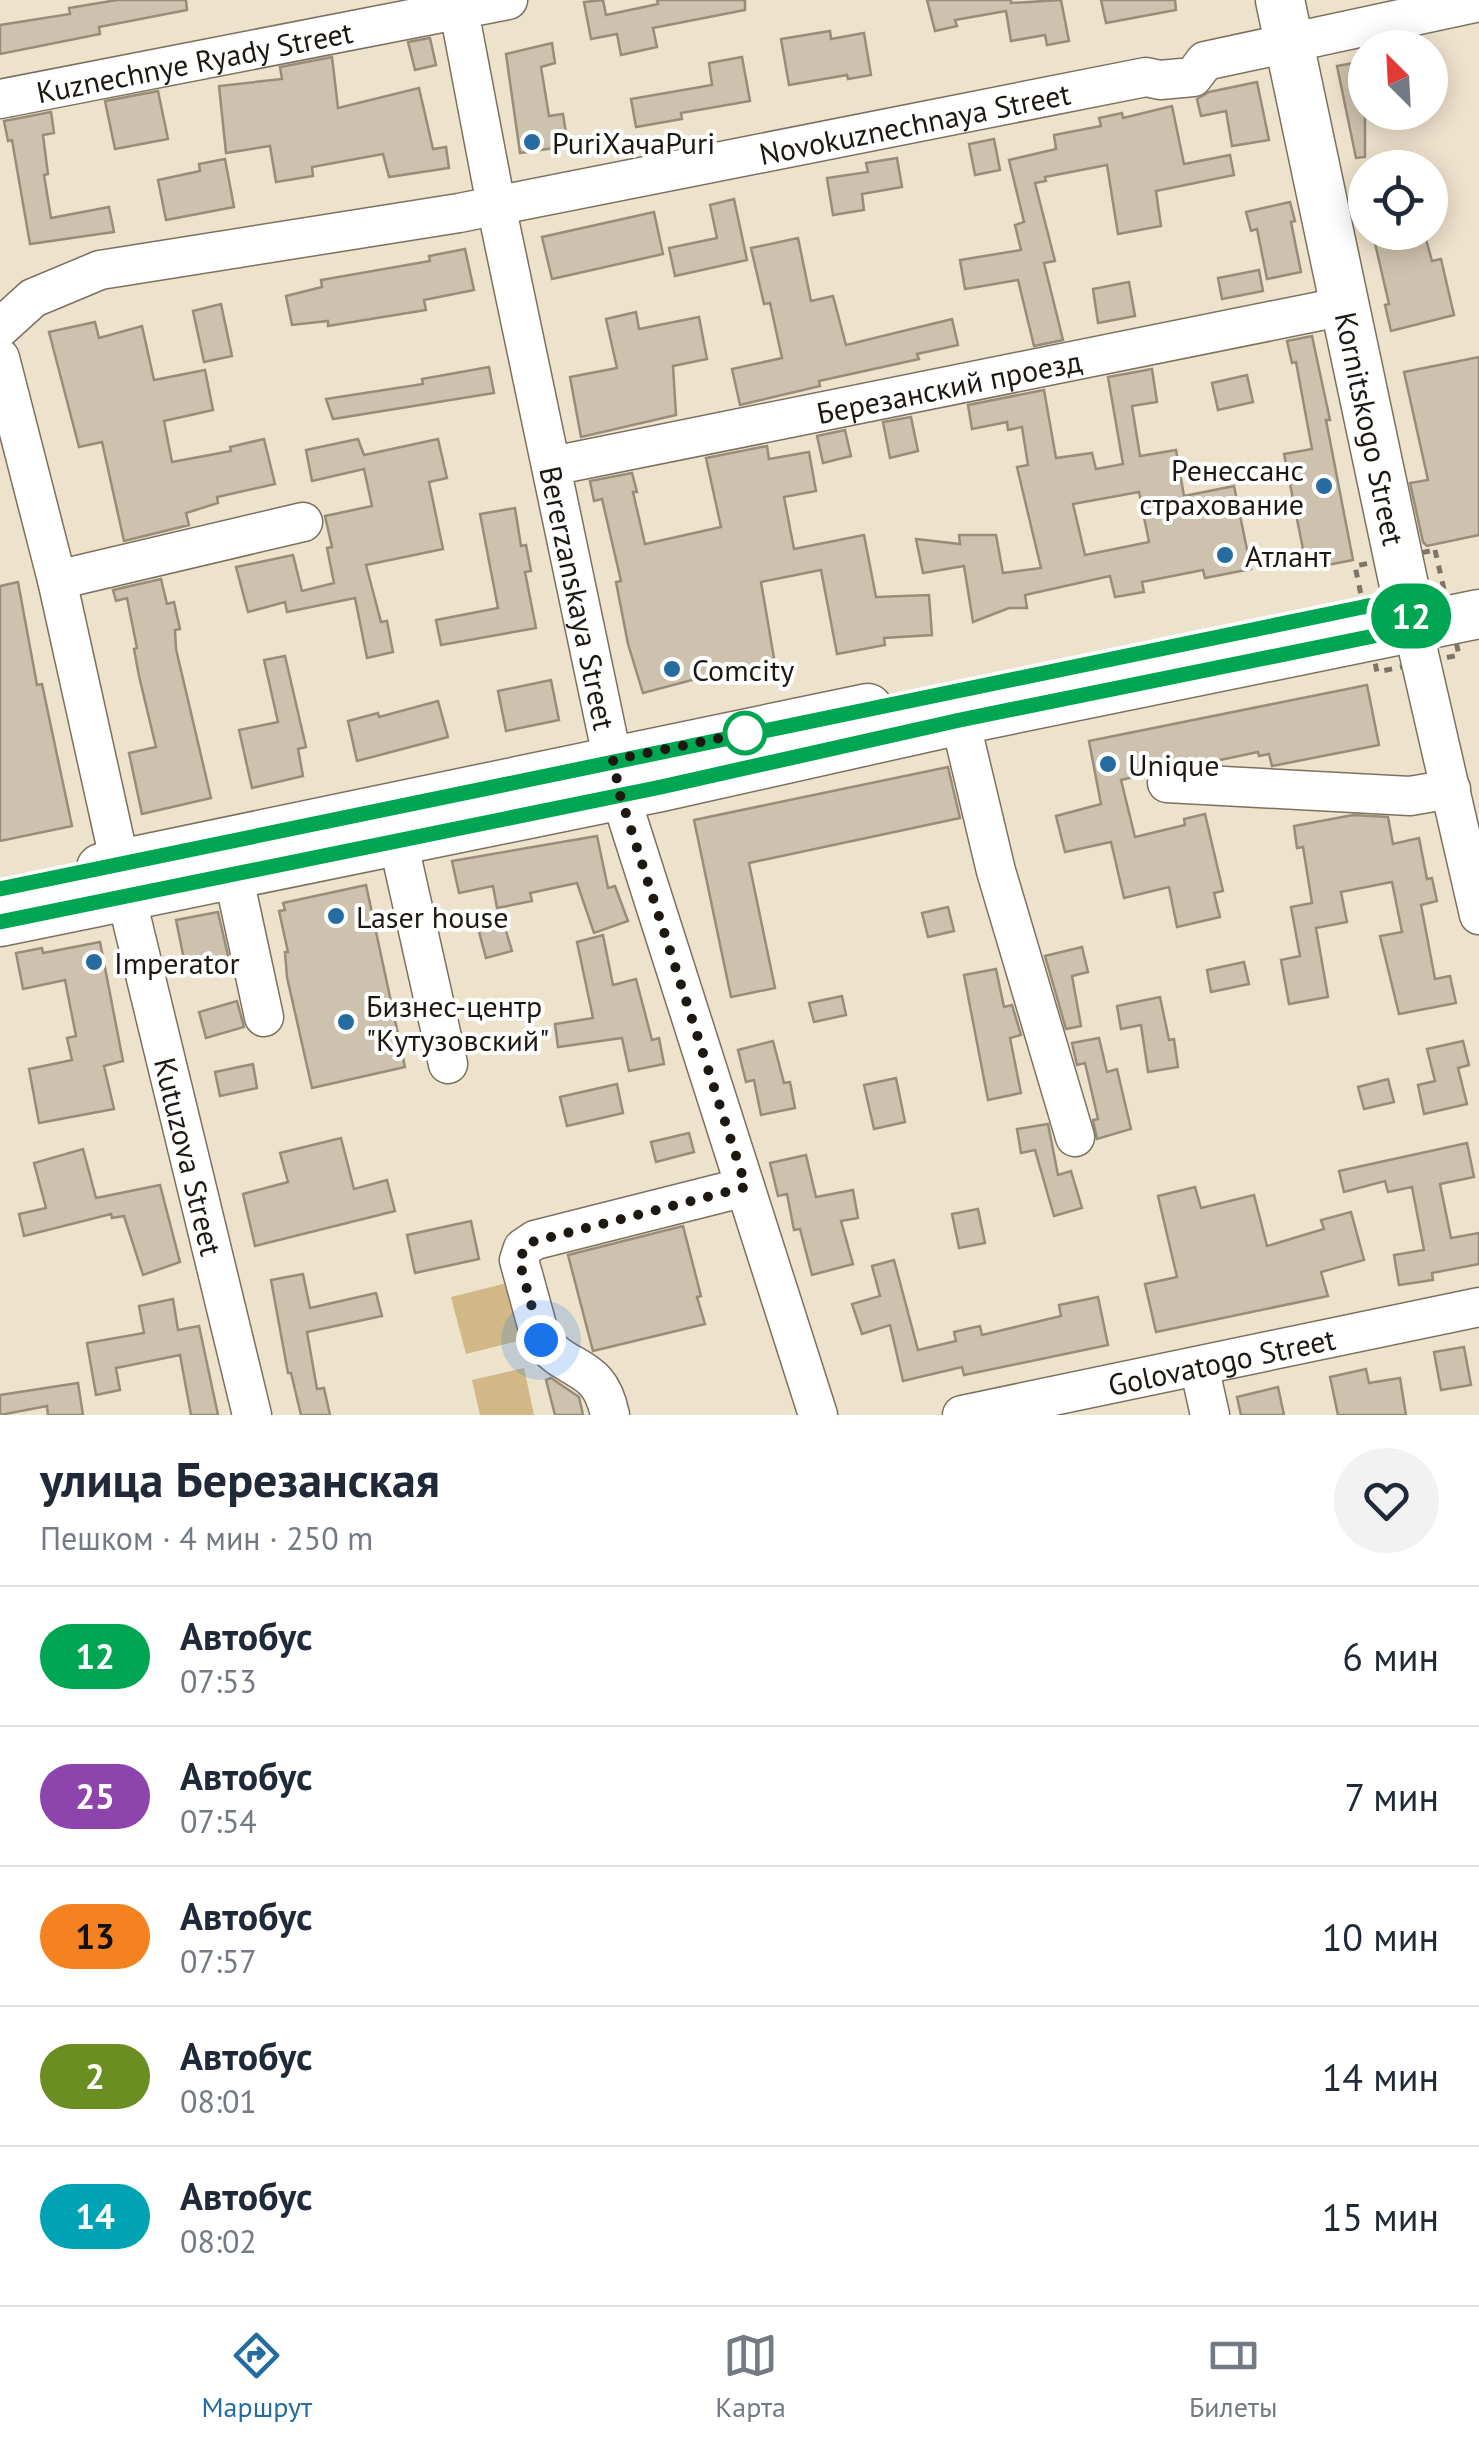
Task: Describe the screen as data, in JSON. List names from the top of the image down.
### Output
{
  "streets": {
    "main road": ["Kornitskogo Street"],
    "street": [
      "Kuznechnye Ryady Street",
      "Novokuznechnaya Street",
      "Березанский проезд",
      "Bererzanskaya Street",
      "Kutuzova Street",
      "Golovatogo Street"
    ]
  },
  "crossings": [
    ["Kuznechnye Ryady Street", "Bererzanskaya Street"],
    ["Novokuznechnaya Street", "Kornitskogo Street"],
    ["Novokuznechnaya Street", "Bererzanskaya Street"],
    ["Березанский проезд", "Kornitskogo Street"],
    ["Березанский проезд", "Bererzanskaya Street"]
  ],
  "places": [
    "PuriХачаPuri",
    "Ренессанс страхование",
    "Атлант",
    "Comcity",
    "Unique",
    "Laser house",
    "Imperator",
    "Бизнес-центр \"Кутузовский\""
  ],
  "lines": ["bus line 12"],
  "north": "top left",
  "page": {
    "on_map": "12",
    "heading": ["улица Березанская", "Пешком · 4 мин · 250 m"],
    "list": [
      {
        "mark": "12",
        "name": "Автобус",
        "note": "07:53",
        "value": "6 мин"
      },
      {
        "mark": "25",
        "name": "Автобус",
        "note": "07:54",
        "value": "7 мин"
      },
      {
        "mark": "13",
        "name": "Автобус",
        "note": "07:57",
        "value": "10 мин"
      },
      {
        "mark": "2",
        "name": "Автобус",
        "note": "08:01",
        "value": "14 мин"
      },
      {
        "mark": "14",
        "name": "Автобус",
        "note": "08:02",
        "value": "15 мин"
      }
    ],
    "tabs": ["Маршрут", "Карта", "Билеты"]
  }
}
